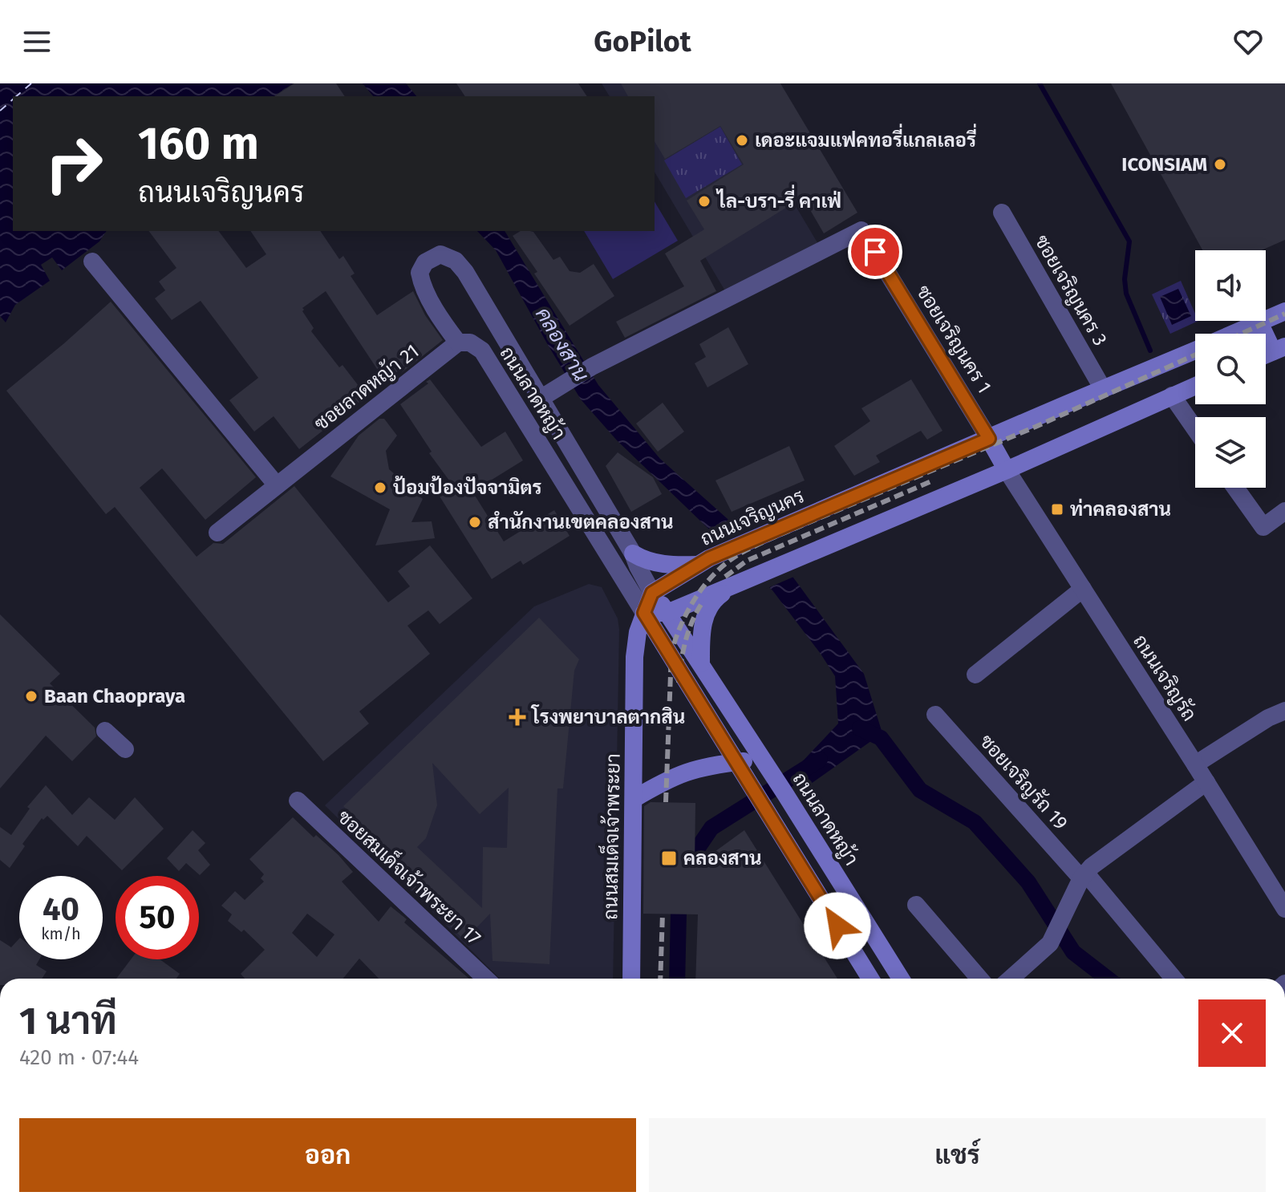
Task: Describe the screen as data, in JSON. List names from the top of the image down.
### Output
{
  "streets": {
    "main road": ["ถนนลาดหญ้า", "ถนนเจริญนคร", "ถนนสมเด็จเจ้าพระยา"],
    "street": [
      "ซอยเจริญนคร 3",
      "ซอยเจริญนคร 1",
      "ซอยลาดหญ้า 21",
      "ถนนเจริญรัถ",
      "ซอยเจริญรัถ 19",
      "ซอยสมเด็จเจ้าพระยา 17"
    ]
  },
  "crossings": [
    ["ซอยเจริญนคร 3", "ถนนเจริญนคร"],
    ["ซอยเจริญนคร 1", "ถนนลาดหญ้า"],
    ["ซอยเจริญนคร 1", "ถนนเจริญนคร"],
    ["ซอยลาดหญ้า 21", "ถนนลาดหญ้า"],
    ["ถนนลาดหญ้า", "ถนนเจริญนคร"],
    ["ถนนลาดหญ้า", "ถนนสมเด็จเจ้าพระยา"]
  ],
  "water": ["คลองสาน"],
  "places": {
    "other": [
      "เดอะแจมแฟคทอรี่แกลเลอรี่",
      "ICONSIAM",
      "ไล-บรา-รี่ คาเฟ่",
      "ป้อมป้องปัจจามิตร",
      "สำนักงานเขตคลองสาน",
      "Baan Chaopraya"
    ],
    "transit": ["ท่าคลองสาน", "คลองสาน"],
    "health": ["โรงพยาบาลตากสิน"]
  },
  "page": {
    "header": "GoPilot",
    "turn": ["160 m", "ถนนเจริญนคร"],
    "speed": "40 km/h",
    "limit": "50",
    "heading": ["1 นาที", "420 m · 07:44"],
    "buttons": ["ออก", "แชร์"]
  }
}
